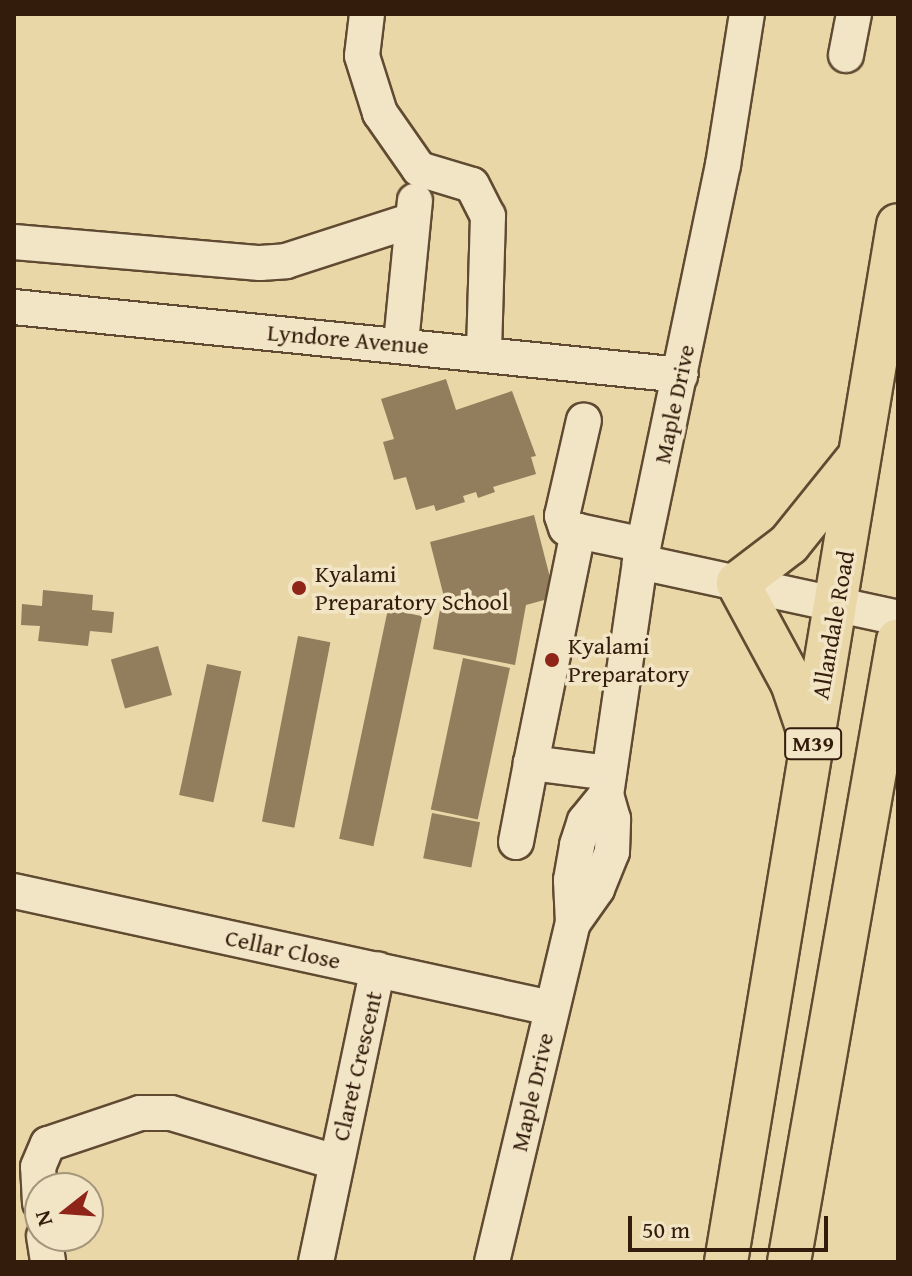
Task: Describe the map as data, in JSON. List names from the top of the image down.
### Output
{
  "streets": {
    "main road": ["Allandale Road", "M39"],
    "street": [
      "Lyndore Avenue",
      "Maple Drive",
      "Cellar Close",
      "Claret Crescent"
    ]
  },
  "crossings": [
    ["Lyndore Avenue", "Maple Drive"],
    ["Maple Drive", "Cellar Close"],
    ["Cellar Close", "Claret Crescent"]
  ],
  "places": ["Kyalami Preparatory School", "Kyalami Preparatory"],
  "scale_bar": "50 m",
  "north": "left"
}
